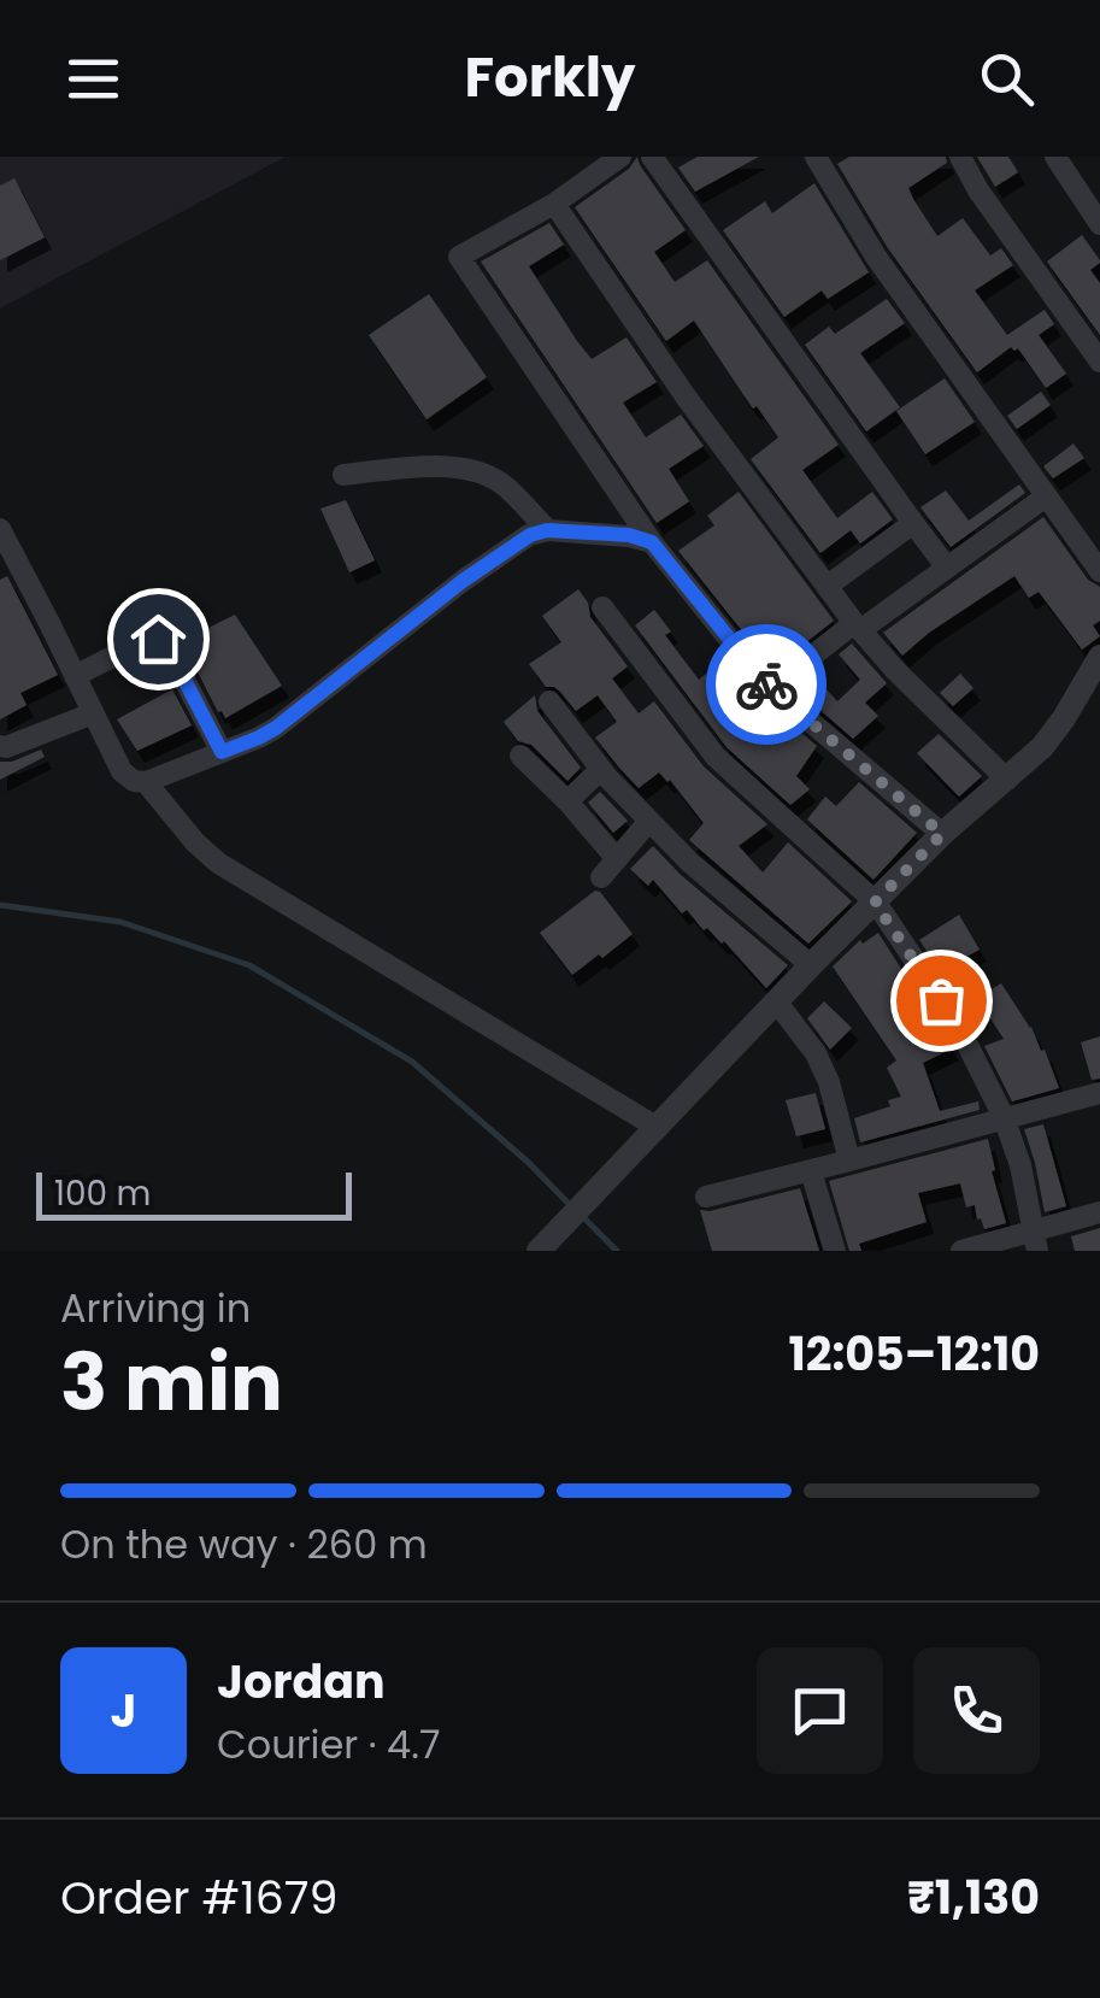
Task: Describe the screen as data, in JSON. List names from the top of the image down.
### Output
{
  "scale_bar": "100 m",
  "page": {
    "header": "Forkly",
    "scale": "100 m",
    "heading": ["3 min", "Arriving in", "12:05–12:10"],
    "panel": [
      "Jordan",
      "Courier · 4.7",
      "Order #1679",
      "₹1,130"
    ],
    "bar": "On the way · 260 m",
    "round": "J"
  }
}
